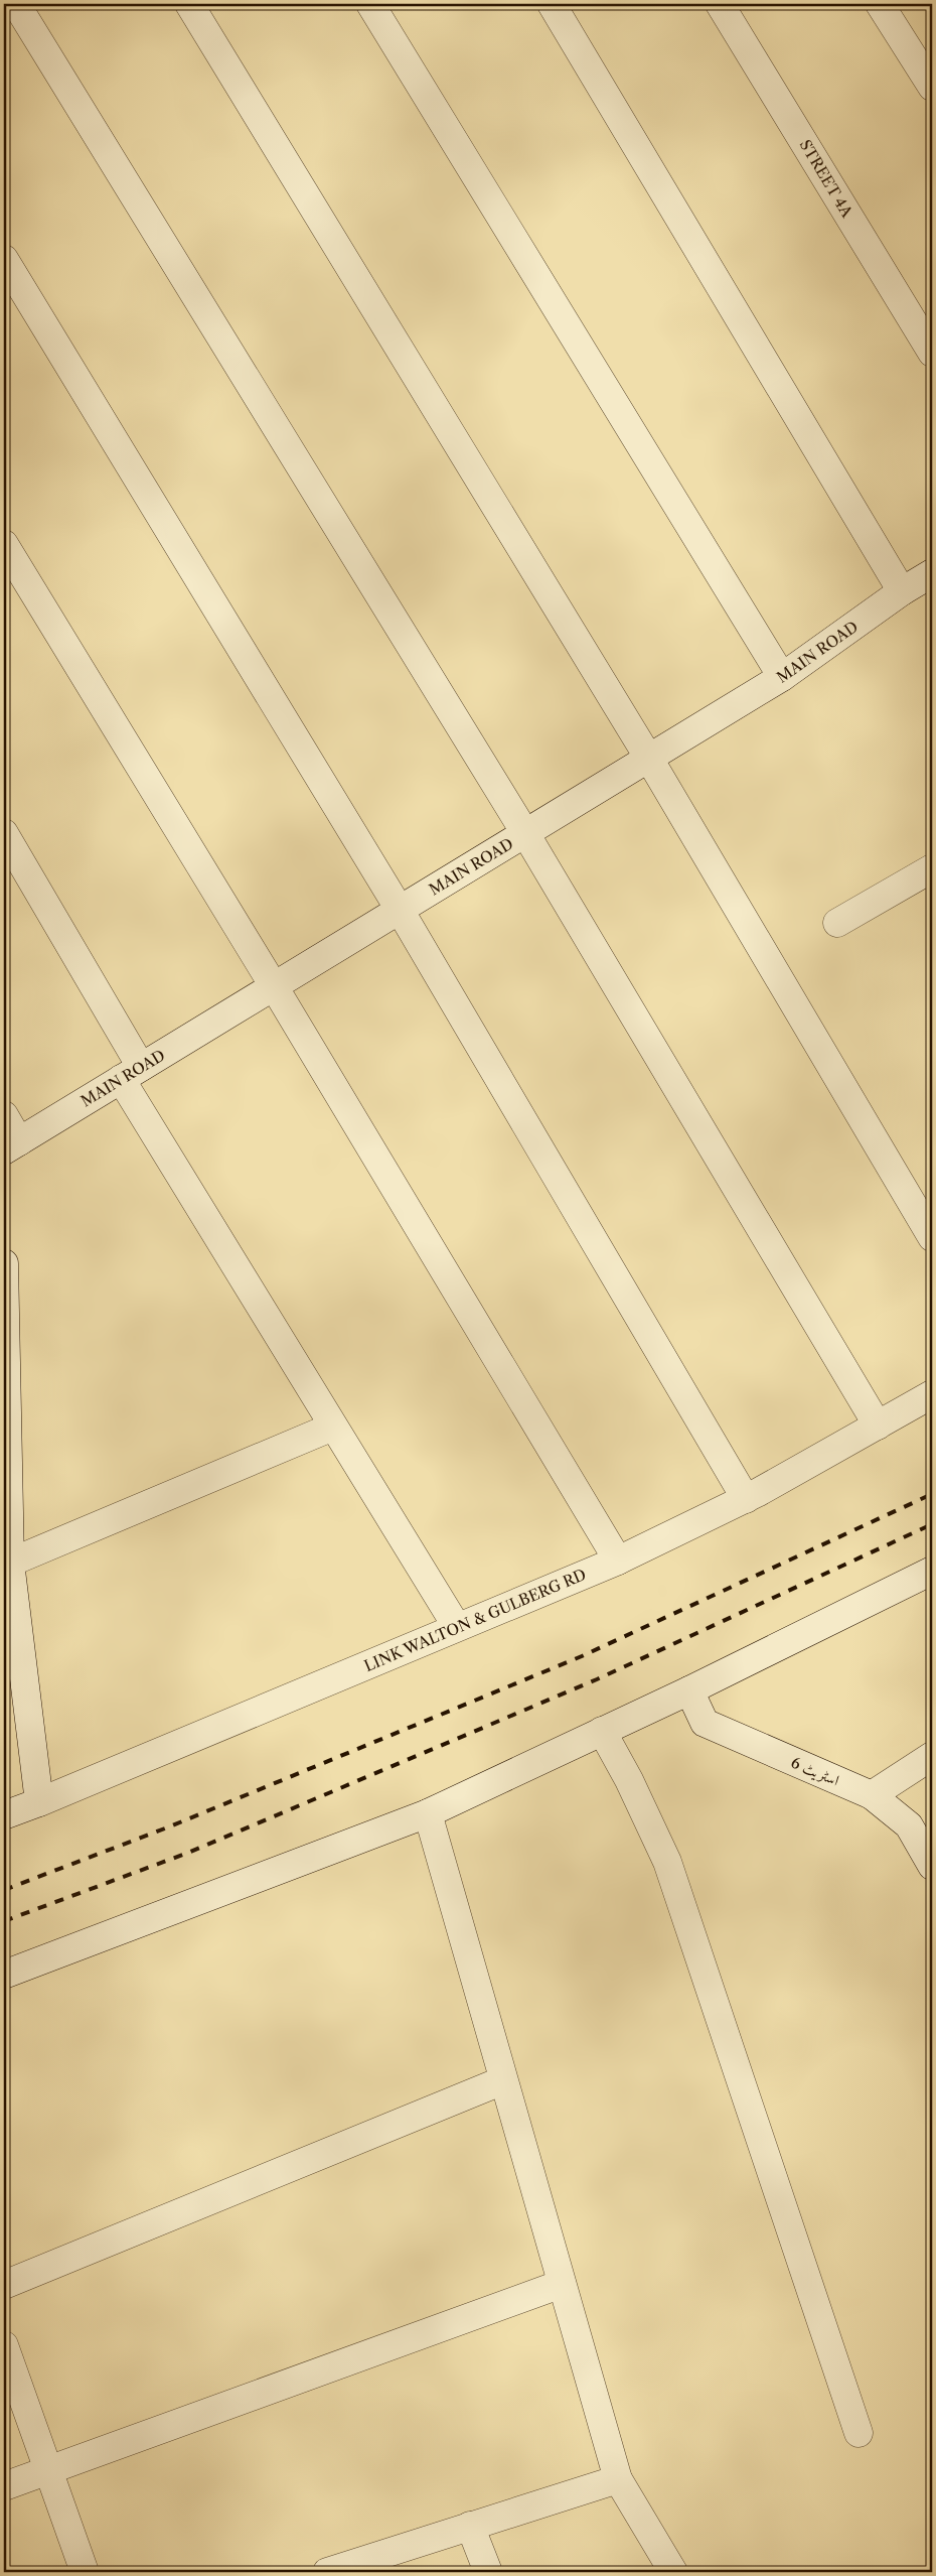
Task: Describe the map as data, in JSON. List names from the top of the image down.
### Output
{
  "streets": {
    "street": [
      "STREET 4A",
      "MAIN ROAD",
      "LINK WALTON & GULBERG RD",
      "اسٹریٹ 6"
    ]
  }
}
